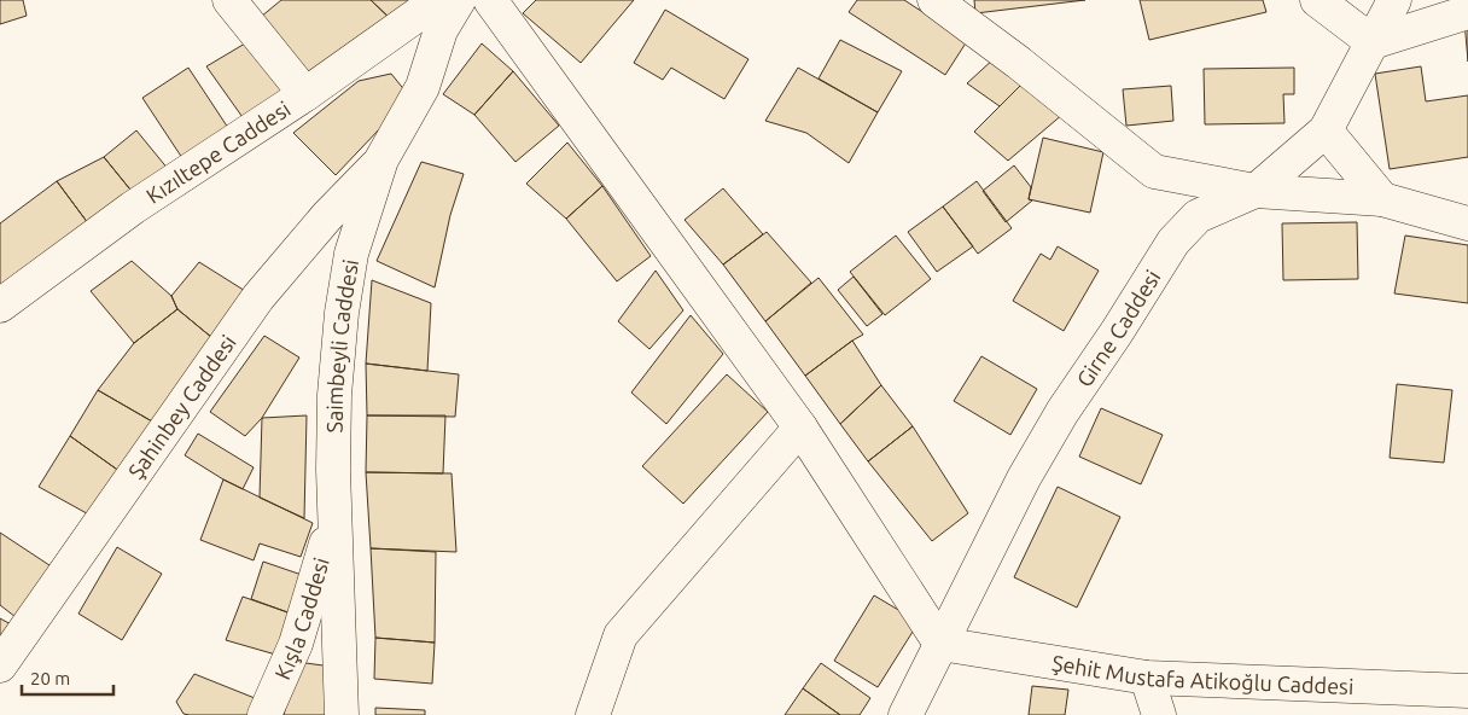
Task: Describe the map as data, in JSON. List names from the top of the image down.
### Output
{
  "streets": {
    "street": [
      "Kızıltepe Caddesi",
      "Girne Caddesi",
      "Saimbeyli Caddesi",
      "Şahinbey Caddesi",
      "Kışla Caddesi",
      "Şehit Mustafa Atikoğlu Caddesi"
    ]
  },
  "crossings": [
    ["Girne Caddesi", "Şehit Mustafa Atikoğlu Caddesi"],
    ["Saimbeyli Caddesi", "Şahinbey Caddesi"],
    ["Saimbeyli Caddesi", "Kışla Caddesi"]
  ],
  "scale_bar": "20 m"
}
